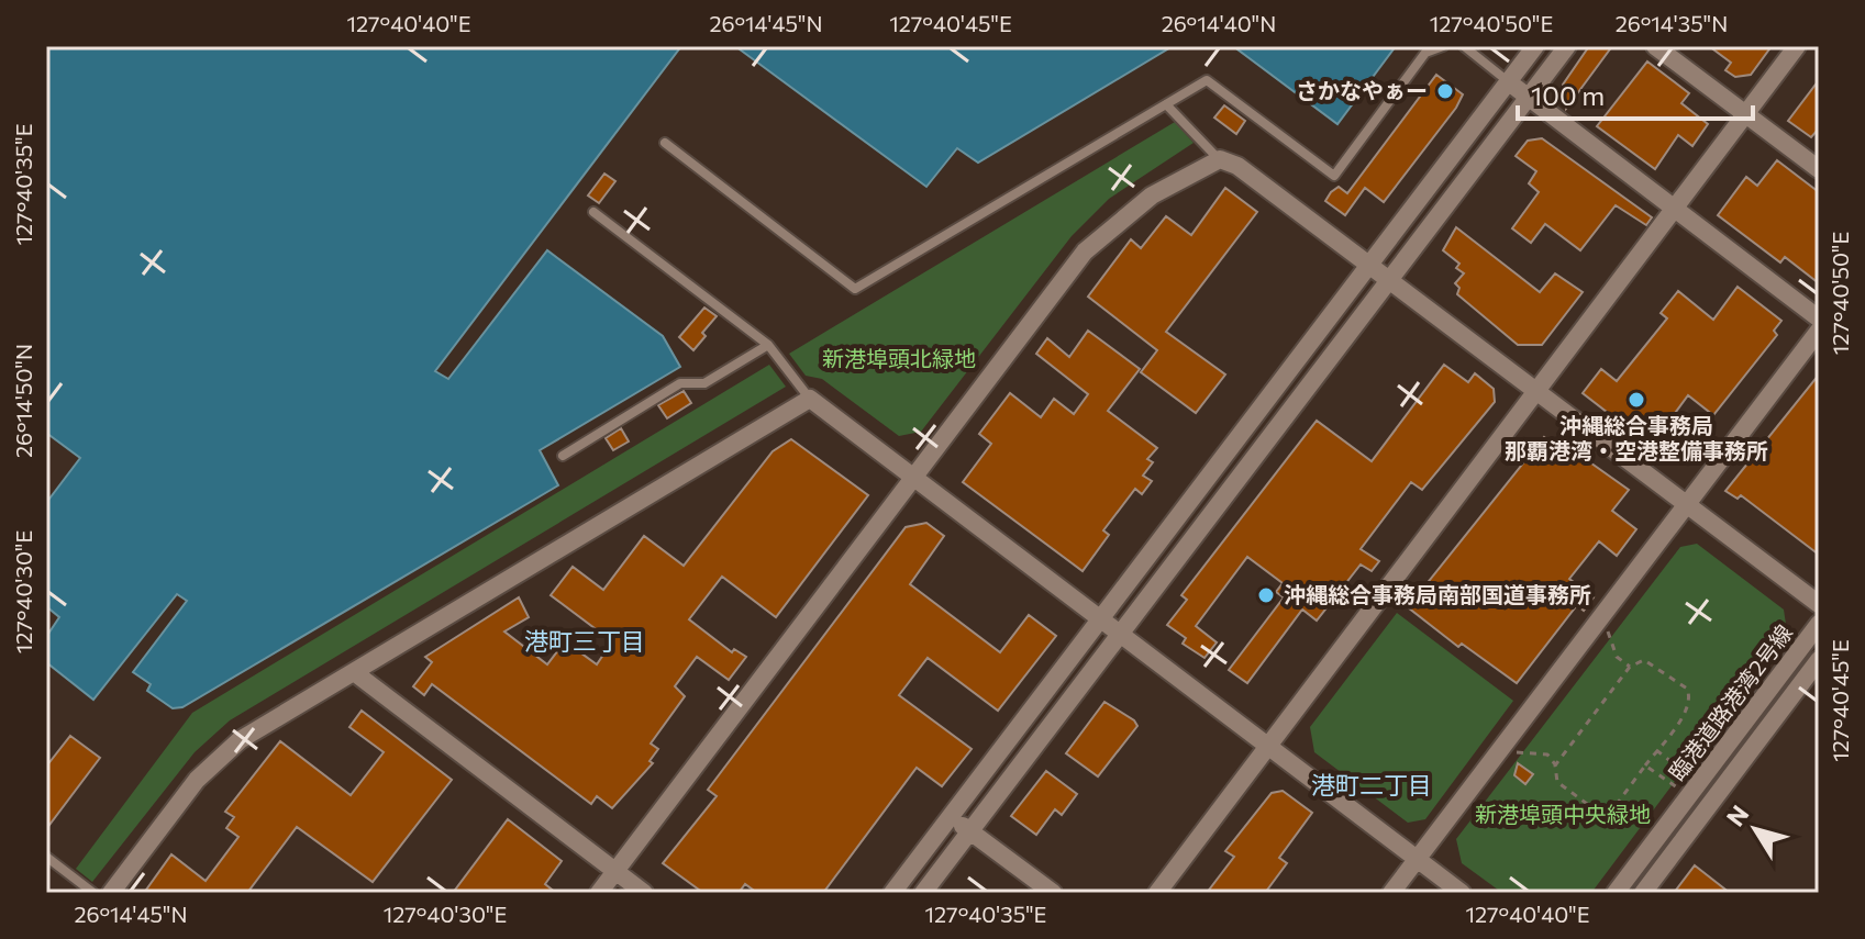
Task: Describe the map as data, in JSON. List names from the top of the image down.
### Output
{
  "streets": {
    "street": ["臨港道路港湾2号線"]
  },
  "districts": ["港町三丁目", "港町二丁目"],
  "parks": ["新港埠頭北緑地", "新港埠頭中央緑地"],
  "places": ["さかなやぁー", "沖縄総合事務局 那覇港湾・空港整備事務所", "沖縄総合事務局南部国道事務所"],
  "scale_bar": "100 m",
  "north": "top left",
  "coordinates": [
    "127°40'40\"E",
    "26°14'45\"N",
    "127°40'45\"E",
    "26°14'40\"N",
    "127°40'50\"E",
    "26°14'35\"N",
    "127°40'35\"E",
    "26°14'50\"N",
    "127°40'30\"E"
  ]
}
